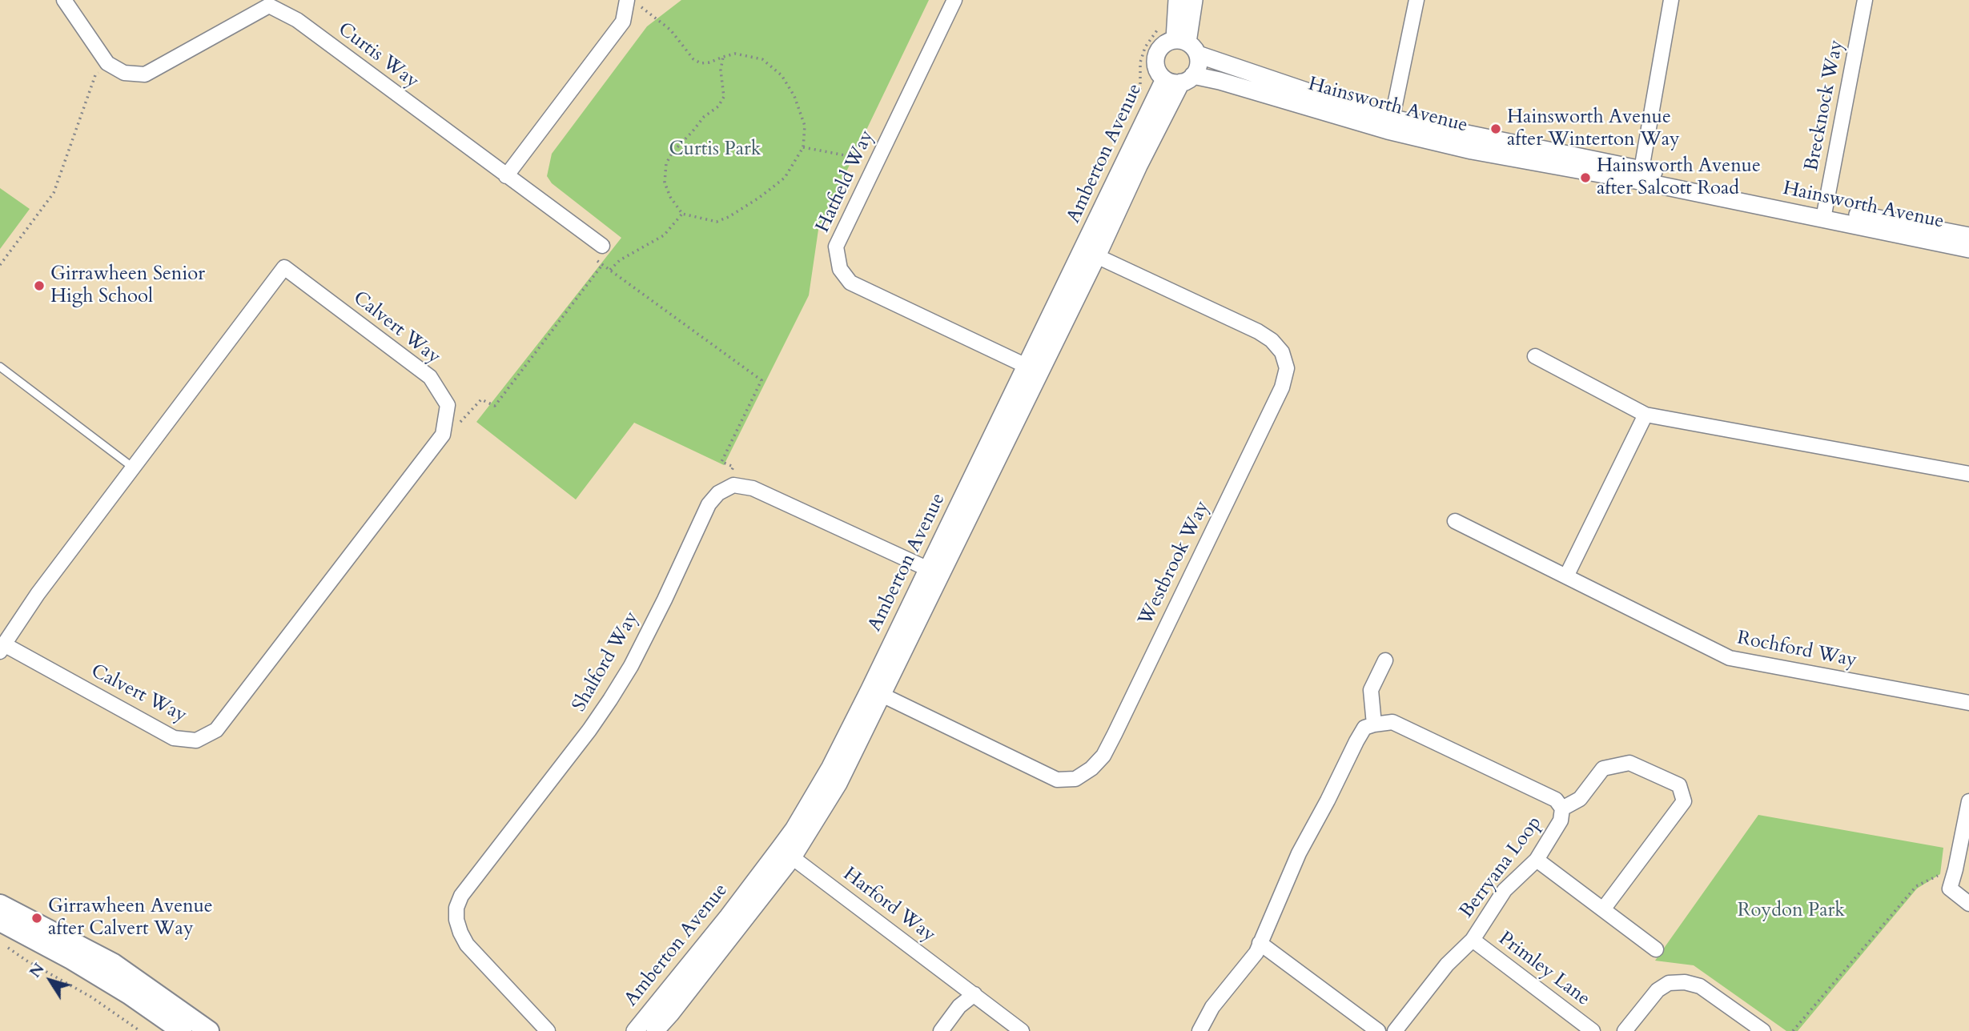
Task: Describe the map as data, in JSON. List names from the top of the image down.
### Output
{
  "streets": {
    "street": [
      "Curtis Way",
      "Hainsworth Avenue",
      "Brecknock Way",
      "Amberton Avenue",
      "Hatfield Way",
      "Calvert Way",
      "Westbrook Way",
      "Rochford Way",
      "Shalford Way",
      "Berryana Loop",
      "Harford Way",
      "Primley Lane"
    ]
  },
  "crossings": [
    ["Hainsworth Avenue", "Brecknock Way"],
    ["Hainsworth Avenue", "Amberton Avenue"],
    ["Amberton Avenue", "Hatfield Way"],
    ["Amberton Avenue", "Westbrook Way"],
    ["Amberton Avenue", "Harford Way"],
    ["Berryana Loop", "Primley Lane"]
  ],
  "parks": ["Curtis Park", "Roydon Park"],
  "places": [
    "Hainsworth Avenue after Winterton Way",
    "Hainsworth Avenue after Salcott Road",
    "Girrawheen Senior High School",
    "Girrawheen Avenue after Calvert Way"
  ],
  "north": "top left"
}
